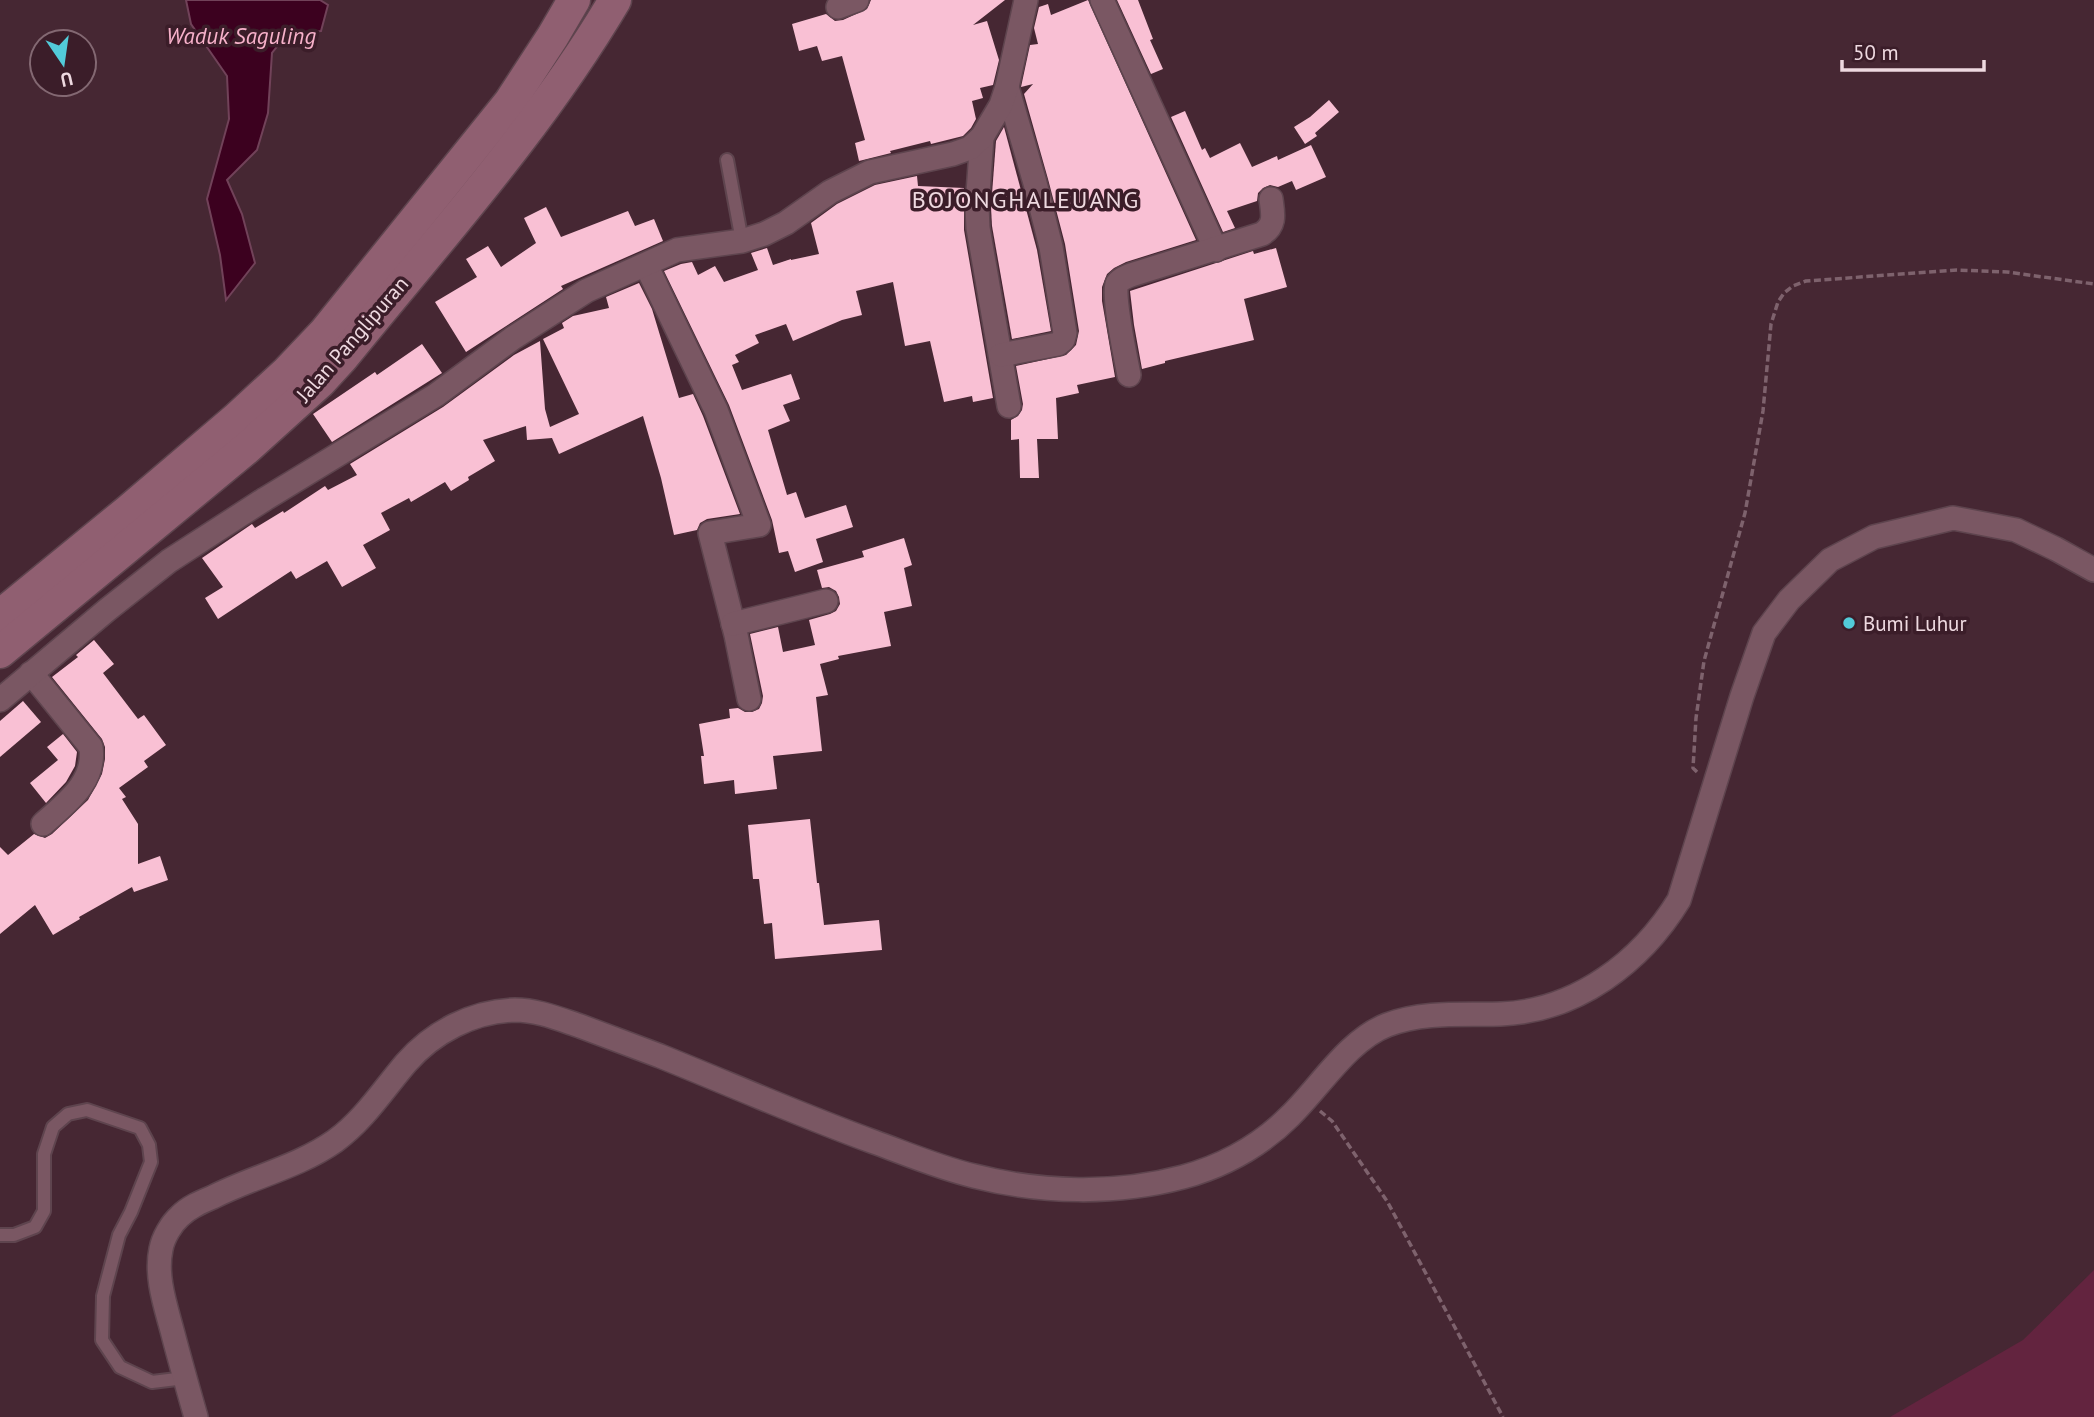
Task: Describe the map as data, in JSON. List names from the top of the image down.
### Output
{
  "streets": {
    "main road": ["Jalan Panglipuran"]
  },
  "districts": ["BOJONGHALEUANG"],
  "water": ["Waduk Saguling"],
  "places": ["Bumi Luhur"],
  "scale_bar": "50 m",
  "north": "bottom"
}
